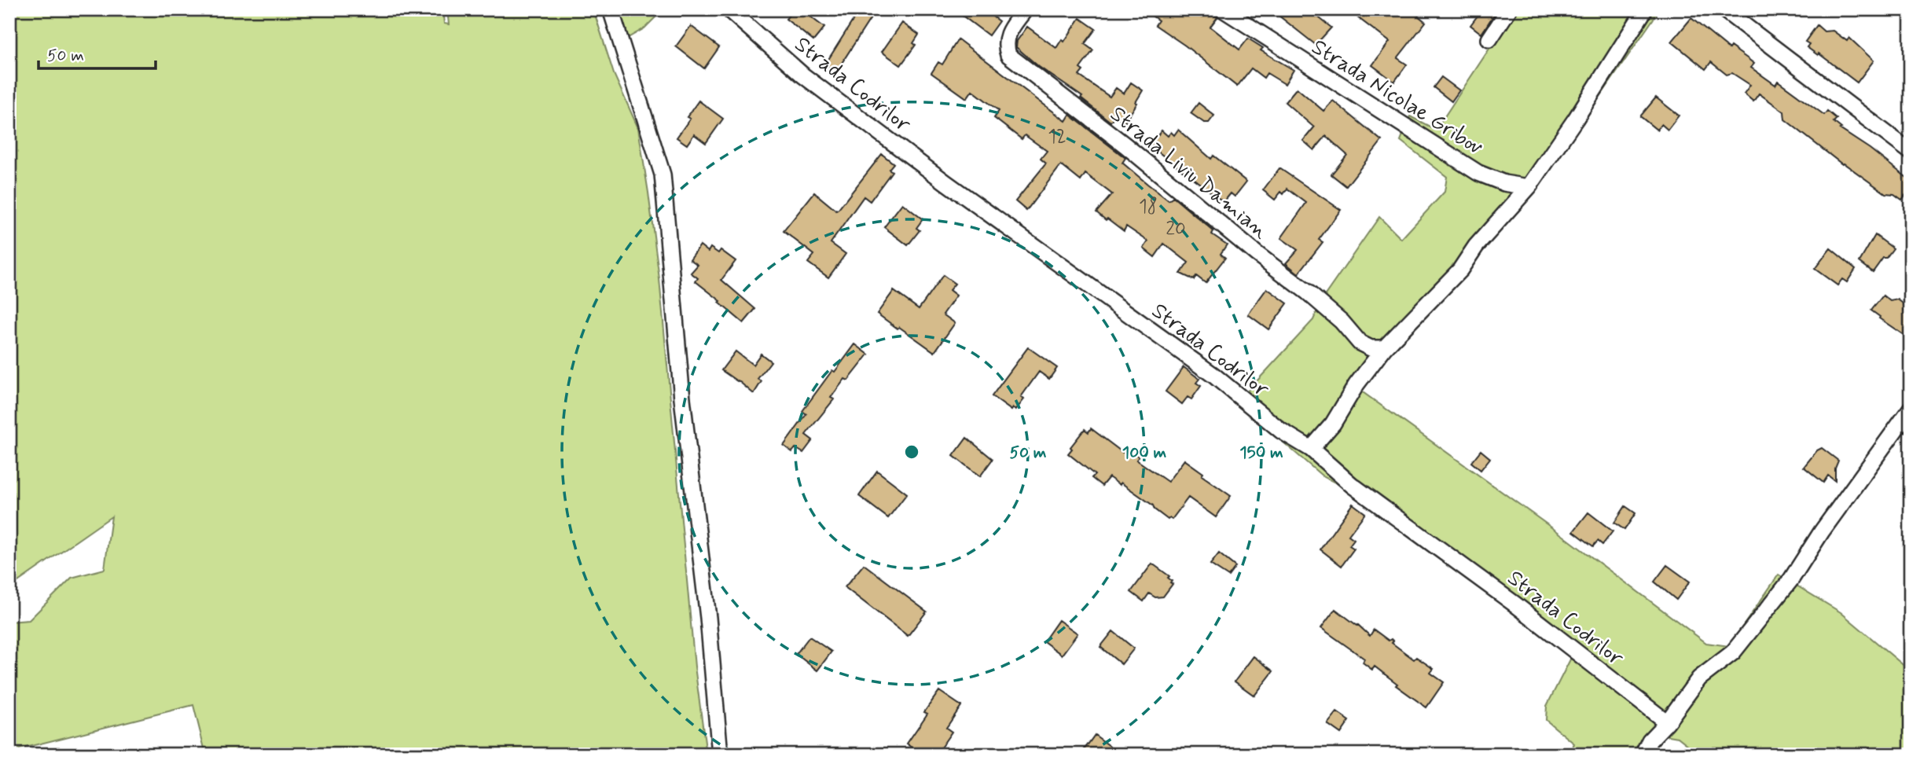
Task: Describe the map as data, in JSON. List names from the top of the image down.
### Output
{
  "streets": {
    "street": ["Strada Codrilor", "Strada Nicolae Gribov", "Strada Liviu Damian"]
  },
  "house_numbers": ["12", "18", "20"],
  "scale_bar": "50 m",
  "rings": ["50 m", "100 m", "150 m"]
}
